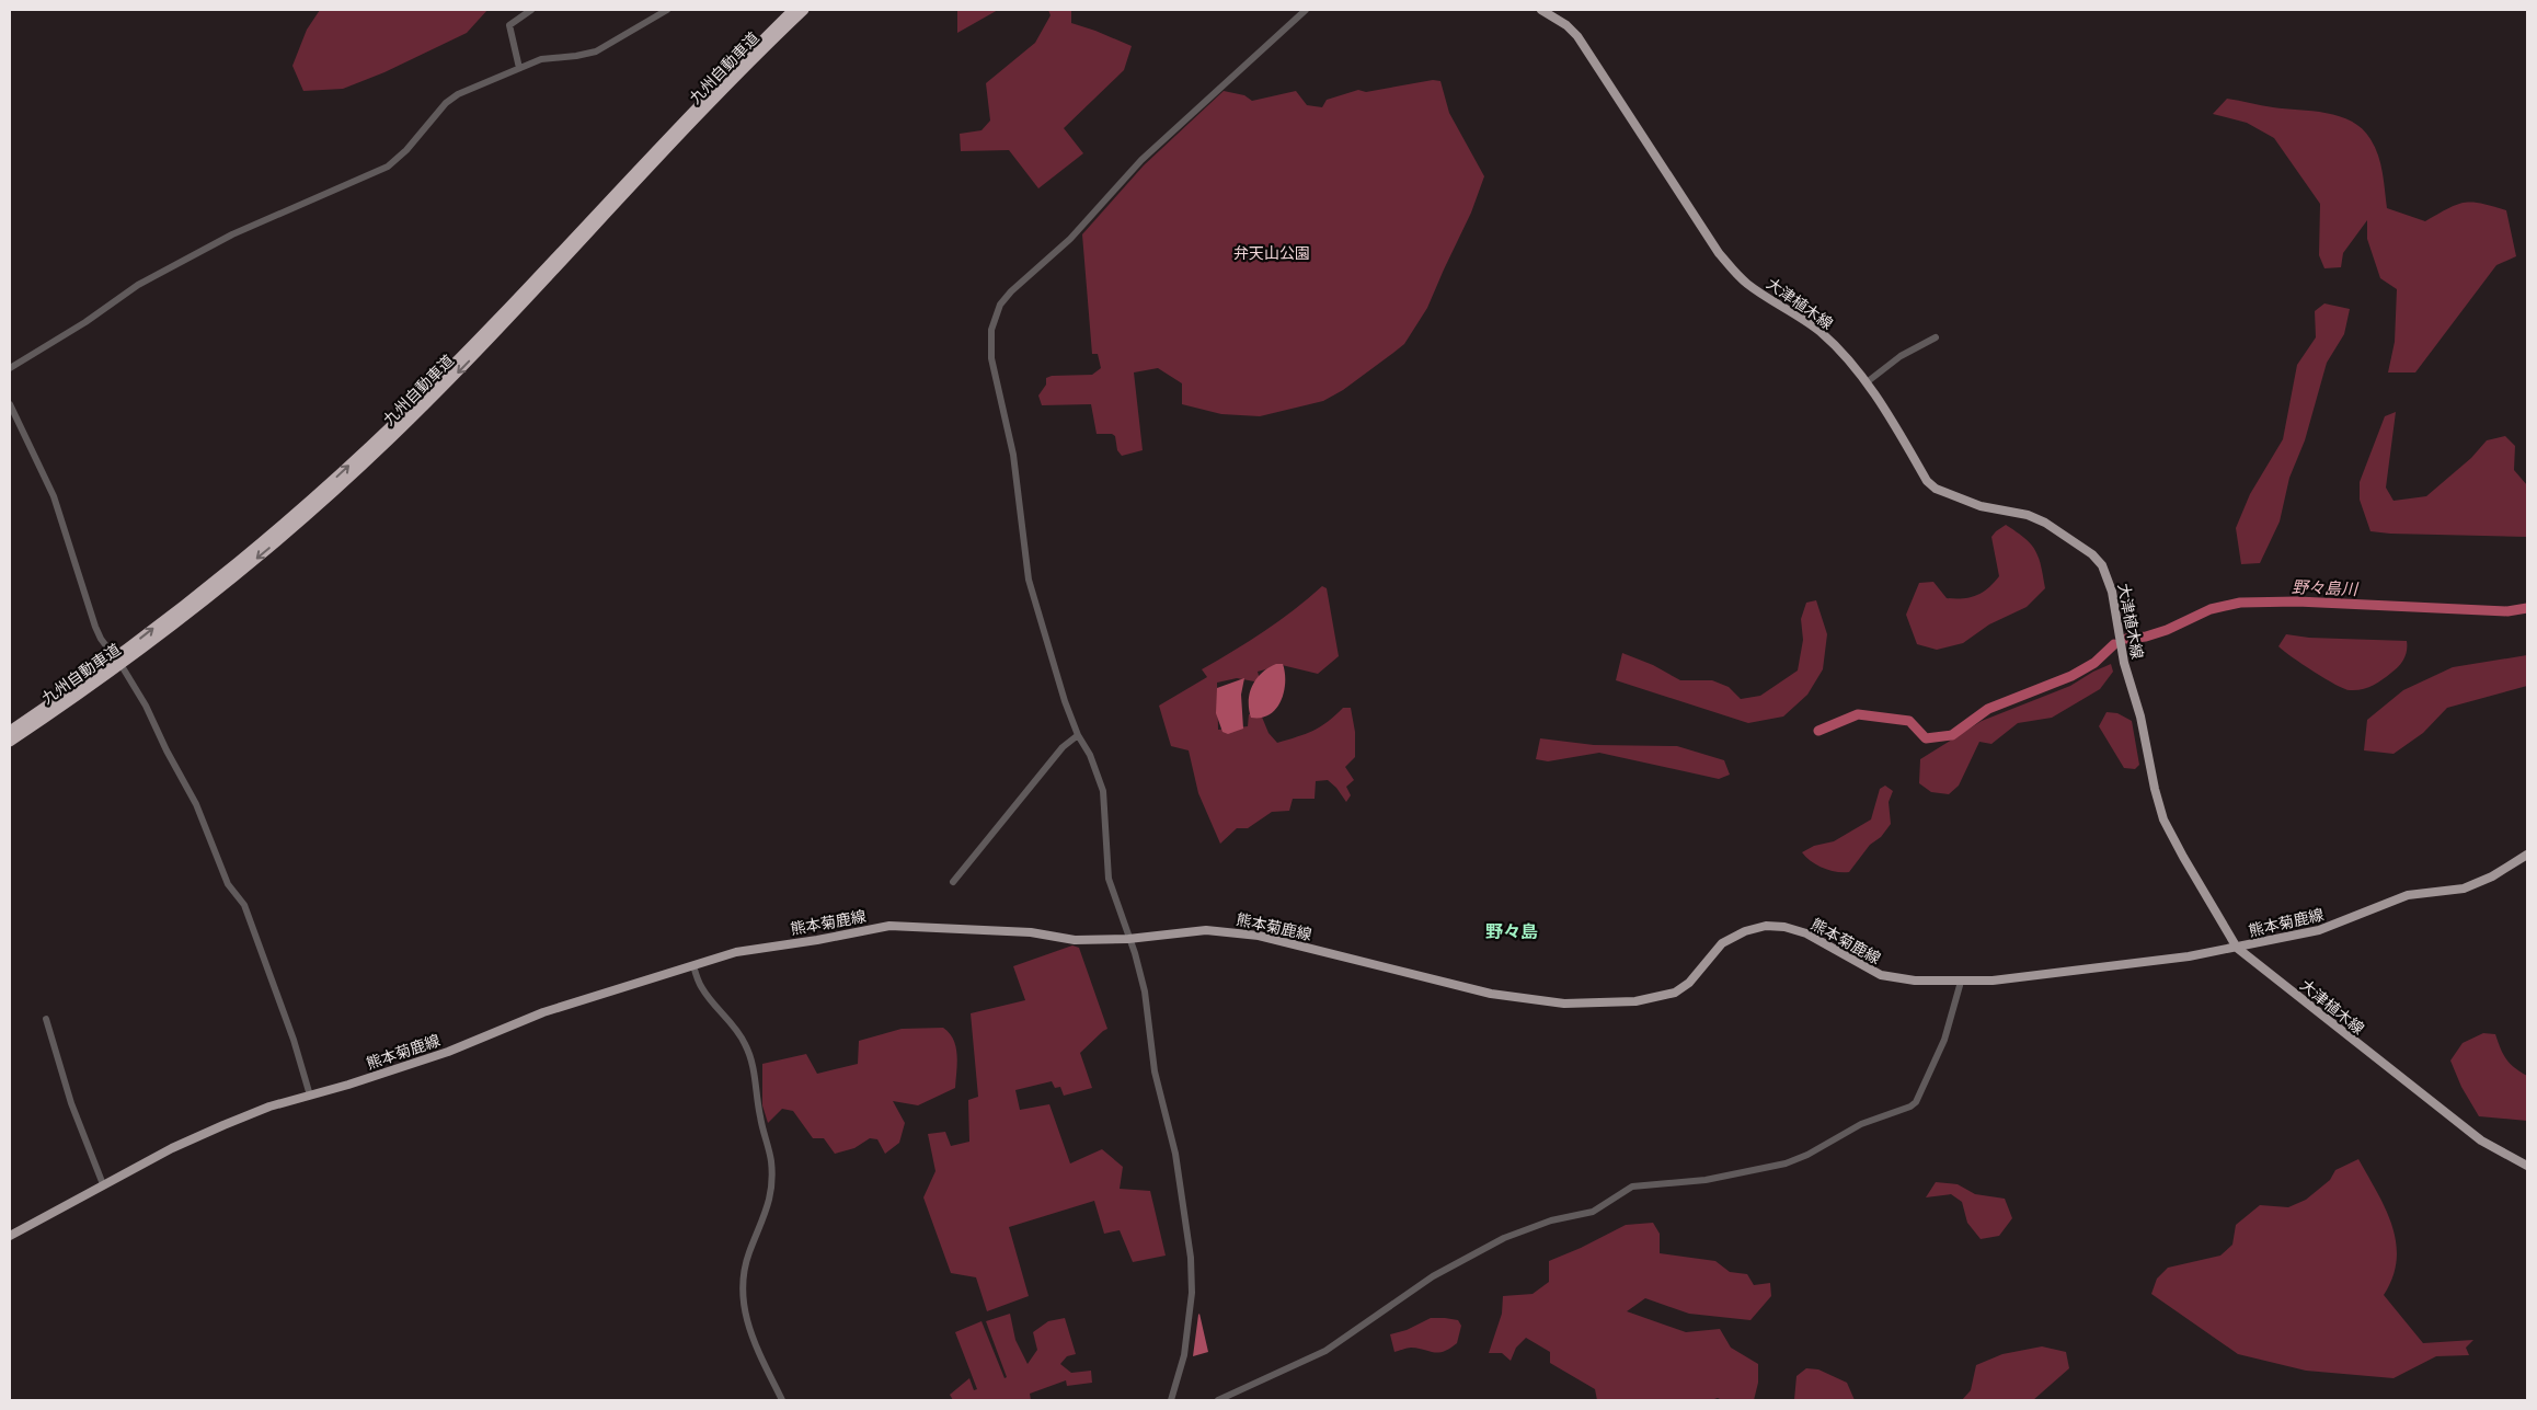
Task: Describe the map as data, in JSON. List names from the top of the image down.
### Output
{
  "streets": {
    "highway": ["九州自動車道"],
    "main road": ["大津植木線", "熊本菊鹿線"]
  },
  "crossings": [
    ["大津植木線", "熊本菊鹿線"]
  ],
  "districts": ["野々島"],
  "water": ["野々島川"],
  "parks": ["弁天山公園"]
}
